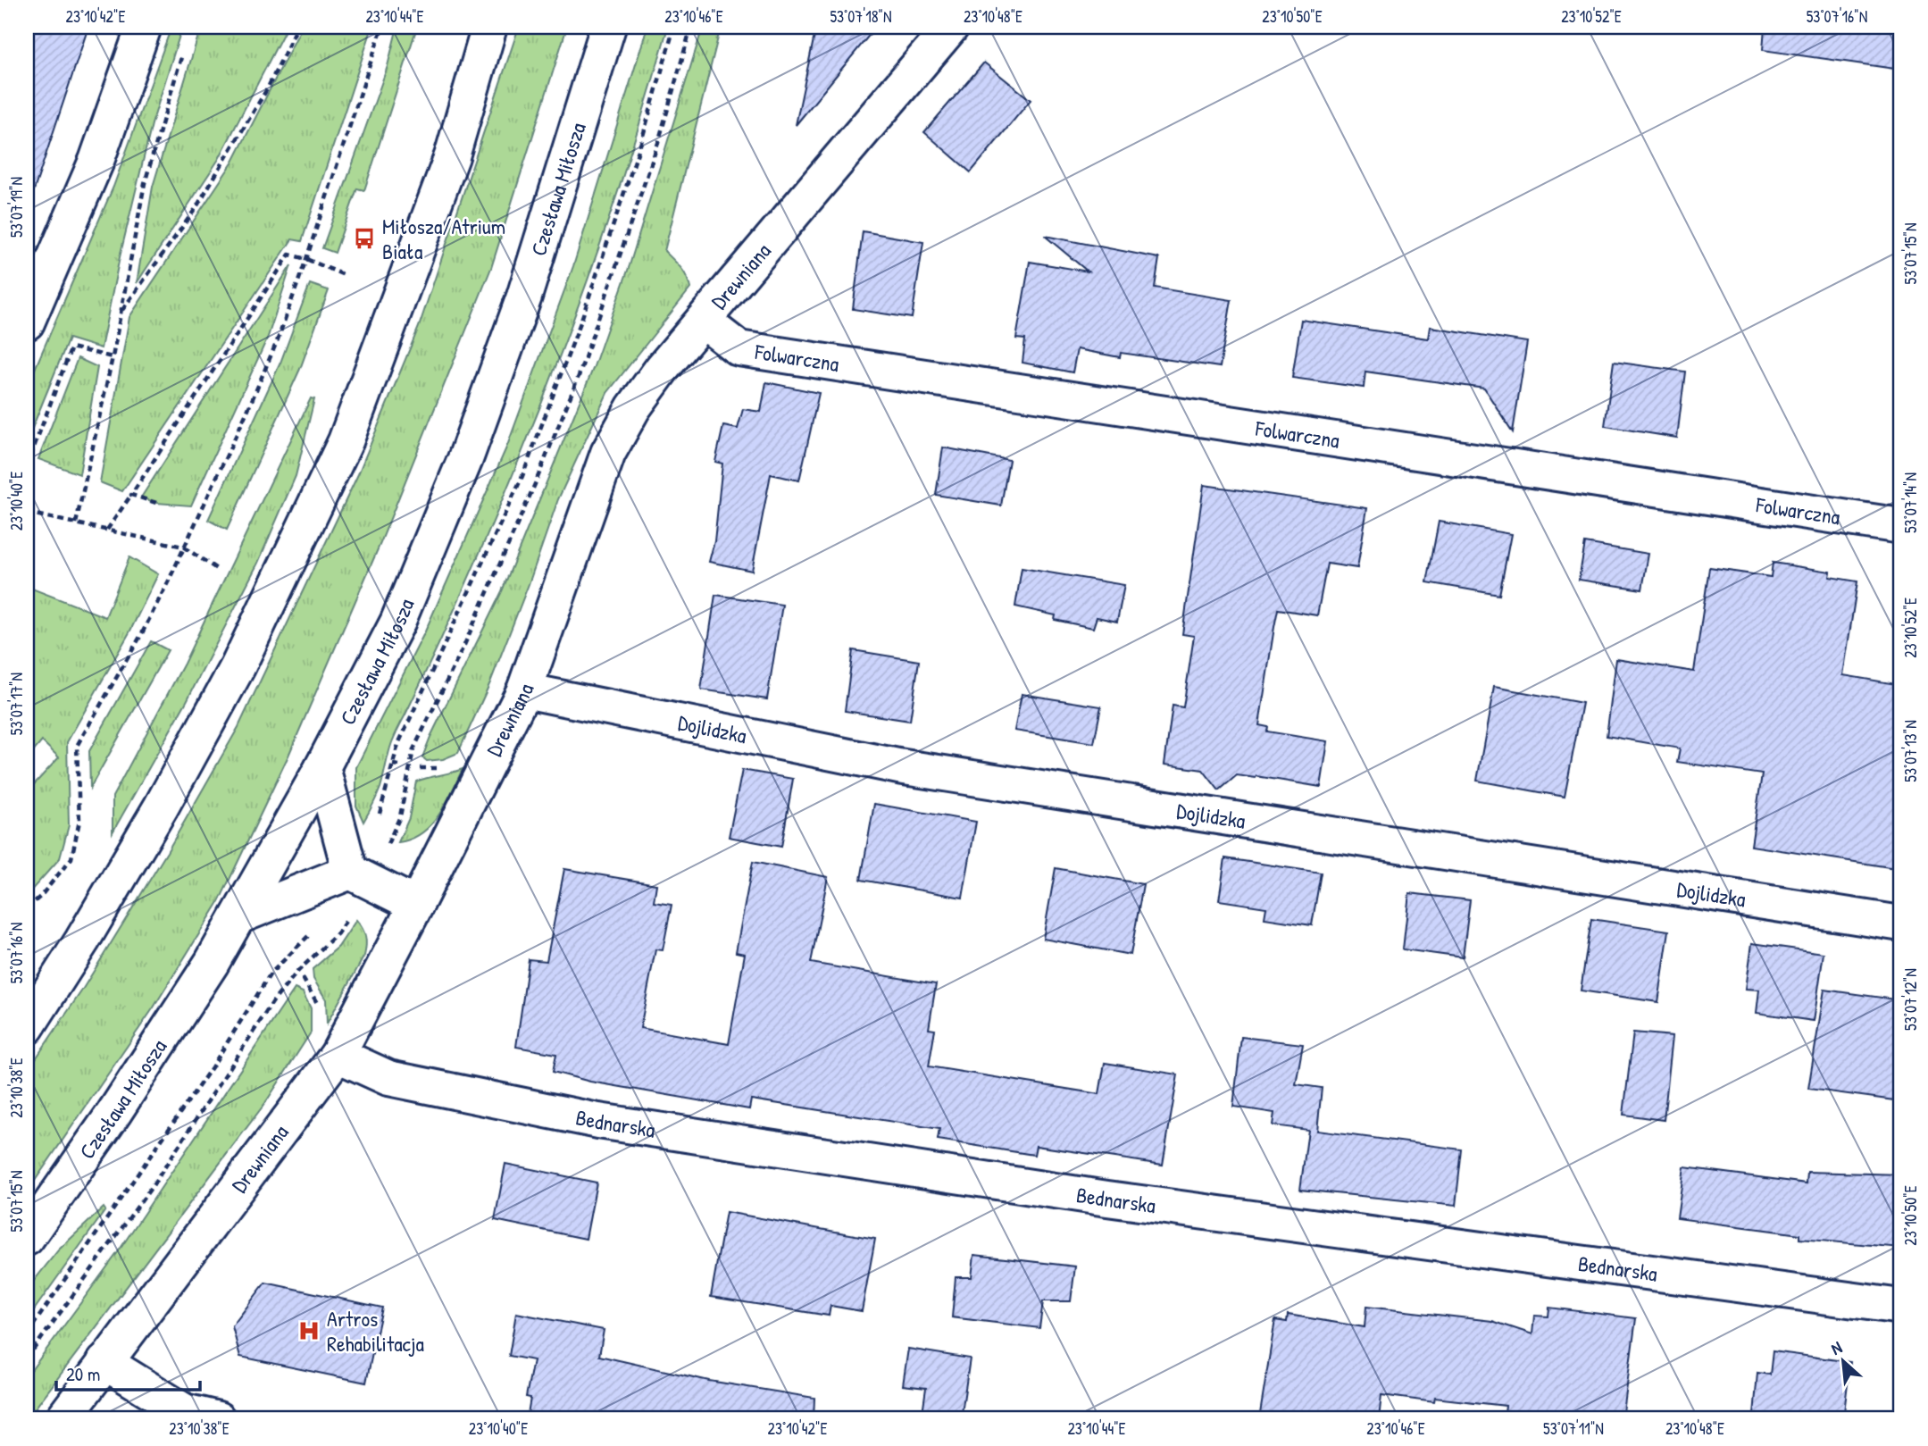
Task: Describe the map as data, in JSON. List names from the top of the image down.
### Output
{
  "streets": {
    "street": [
      "Czesława Miłosza",
      "Drewniana",
      "Folwarczna",
      "Dojlidzka",
      "Bednarska"
    ]
  },
  "crossings": [
    ["Drewniana", "Folwarczna"],
    ["Drewniana", "Dojlidzka"],
    ["Drewniana", "Bednarska"]
  ],
  "places": {
    "bus stop": ["Miłosza/Atrium Biała"],
    "hospital": ["Artros Rehabilitacja"]
  },
  "scale_bar": "20 m",
  "north": "top left",
  "coordinates": [
    "23°10'42\"E",
    "23°10'44\"E",
    "23°10'46\"E",
    "53°07'18\"N",
    "23°10'48\"E",
    "23°10'50\"E",
    "23°10'52\"E",
    "53°07'16\"N",
    "53°07'19\"N",
    "53°07'15\"N",
    "23°10'40\"E",
    "53°07'14\"N",
    "53°07'17\"N",
    "53°07'13\"N",
    "53°07'12\"N",
    "23°10'38\"E",
    "53°07'11\"N"
  ]
}
